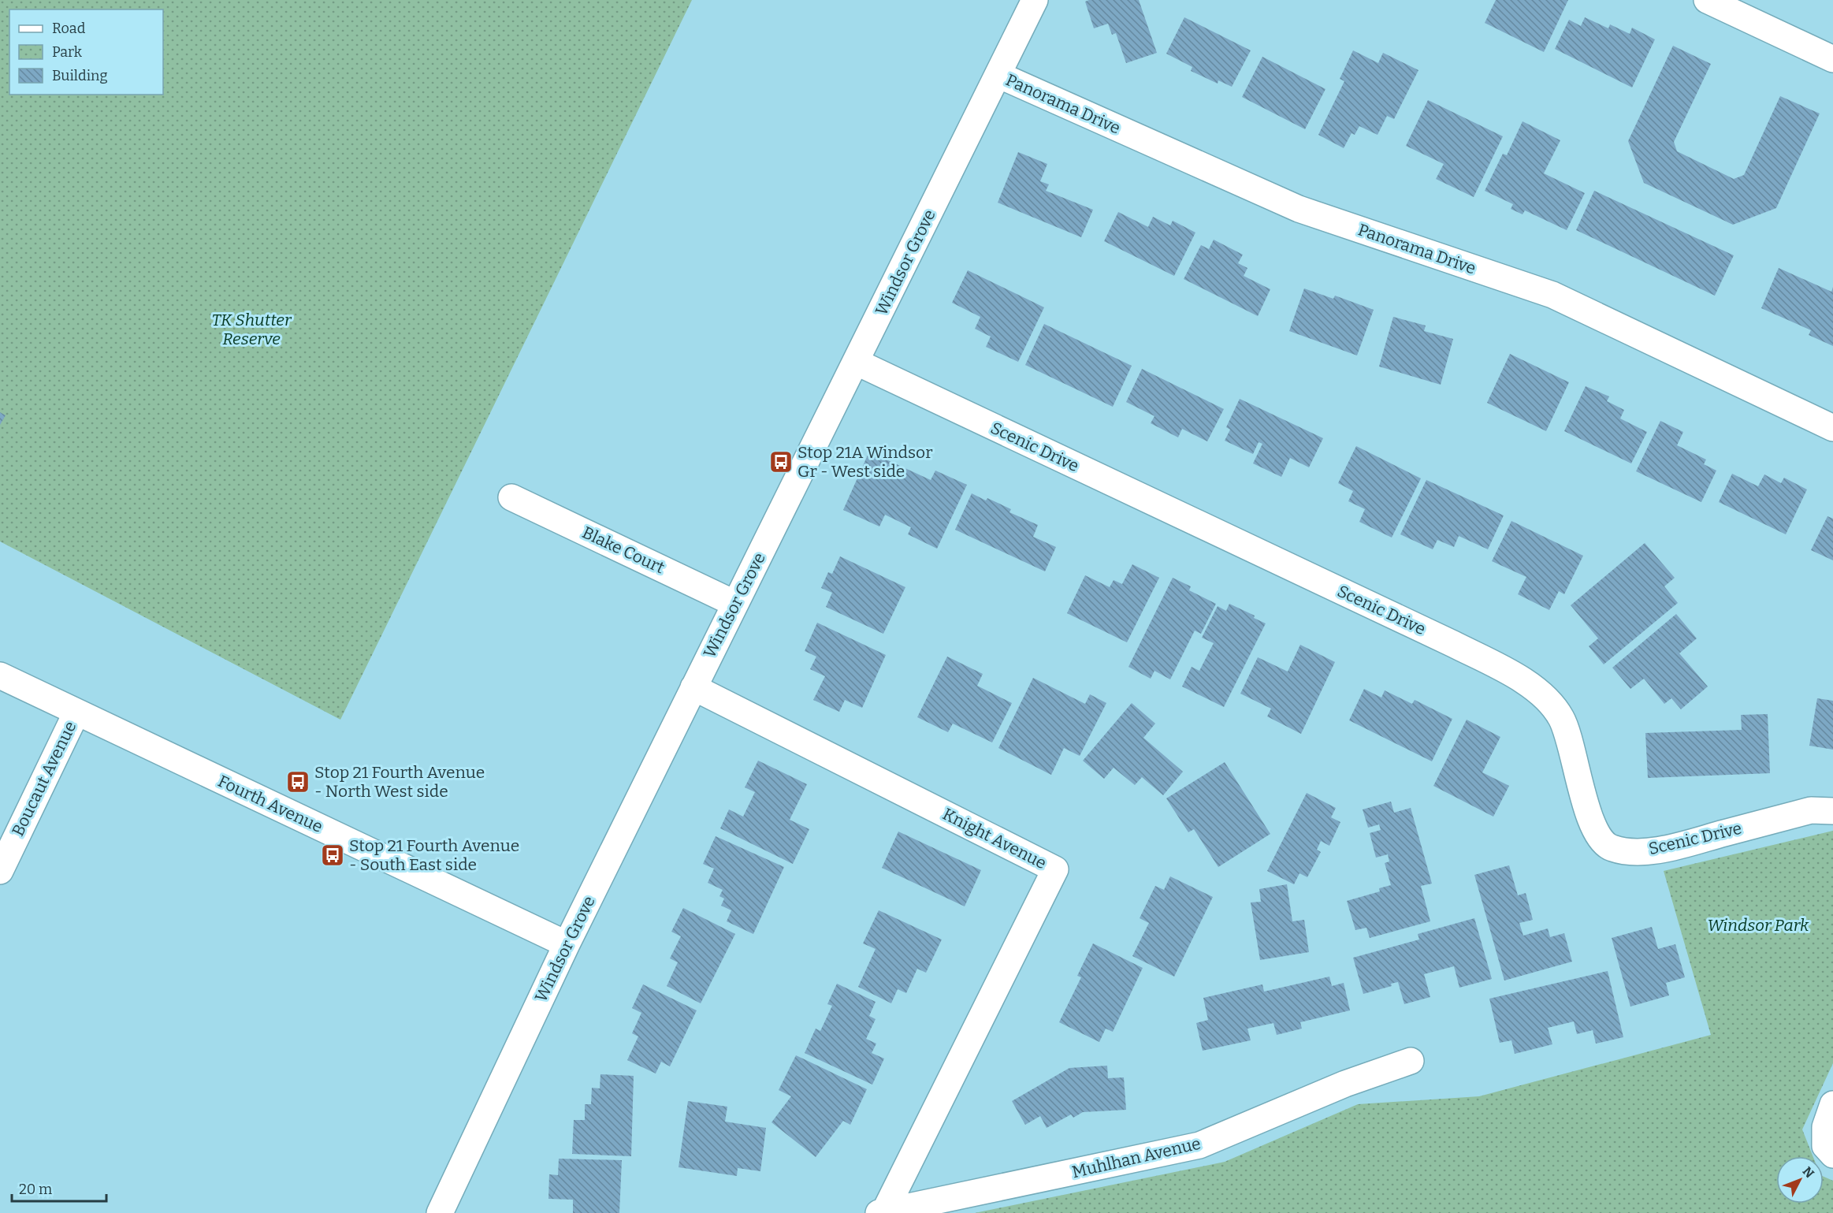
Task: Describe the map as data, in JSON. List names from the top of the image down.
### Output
{
  "streets": {
    "street": [
      "Panorama Drive",
      "Windsor Grove",
      "Scenic Drive",
      "Blake Court",
      "Boucaut Avenue",
      "Fourth Avenue",
      "Knight Avenue",
      "Muhlhan Avenue"
    ]
  },
  "crossings": [
    ["Panorama Drive", "Windsor Grove"],
    ["Windsor Grove", "Scenic Drive"],
    ["Windsor Grove", "Blake Court"],
    ["Windsor Grove", "Fourth Avenue"],
    ["Windsor Grove", "Knight Avenue"],
    ["Boucaut Avenue", "Fourth Avenue"],
    ["Knight Avenue", "Muhlhan Avenue"]
  ],
  "parks": ["TK Shutter Reserve", "Windsor Park"],
  "places": {
    "bus stop": ["Stop 21A Windsor Gr - West side", "Stop 21 Fourth Avenue - North West side", "Stop 21 Fourth Avenue - South East side"]
  },
  "legend": ["Road", "Park", "Building"],
  "scale_bar": "20 m",
  "north": "top right"
}
